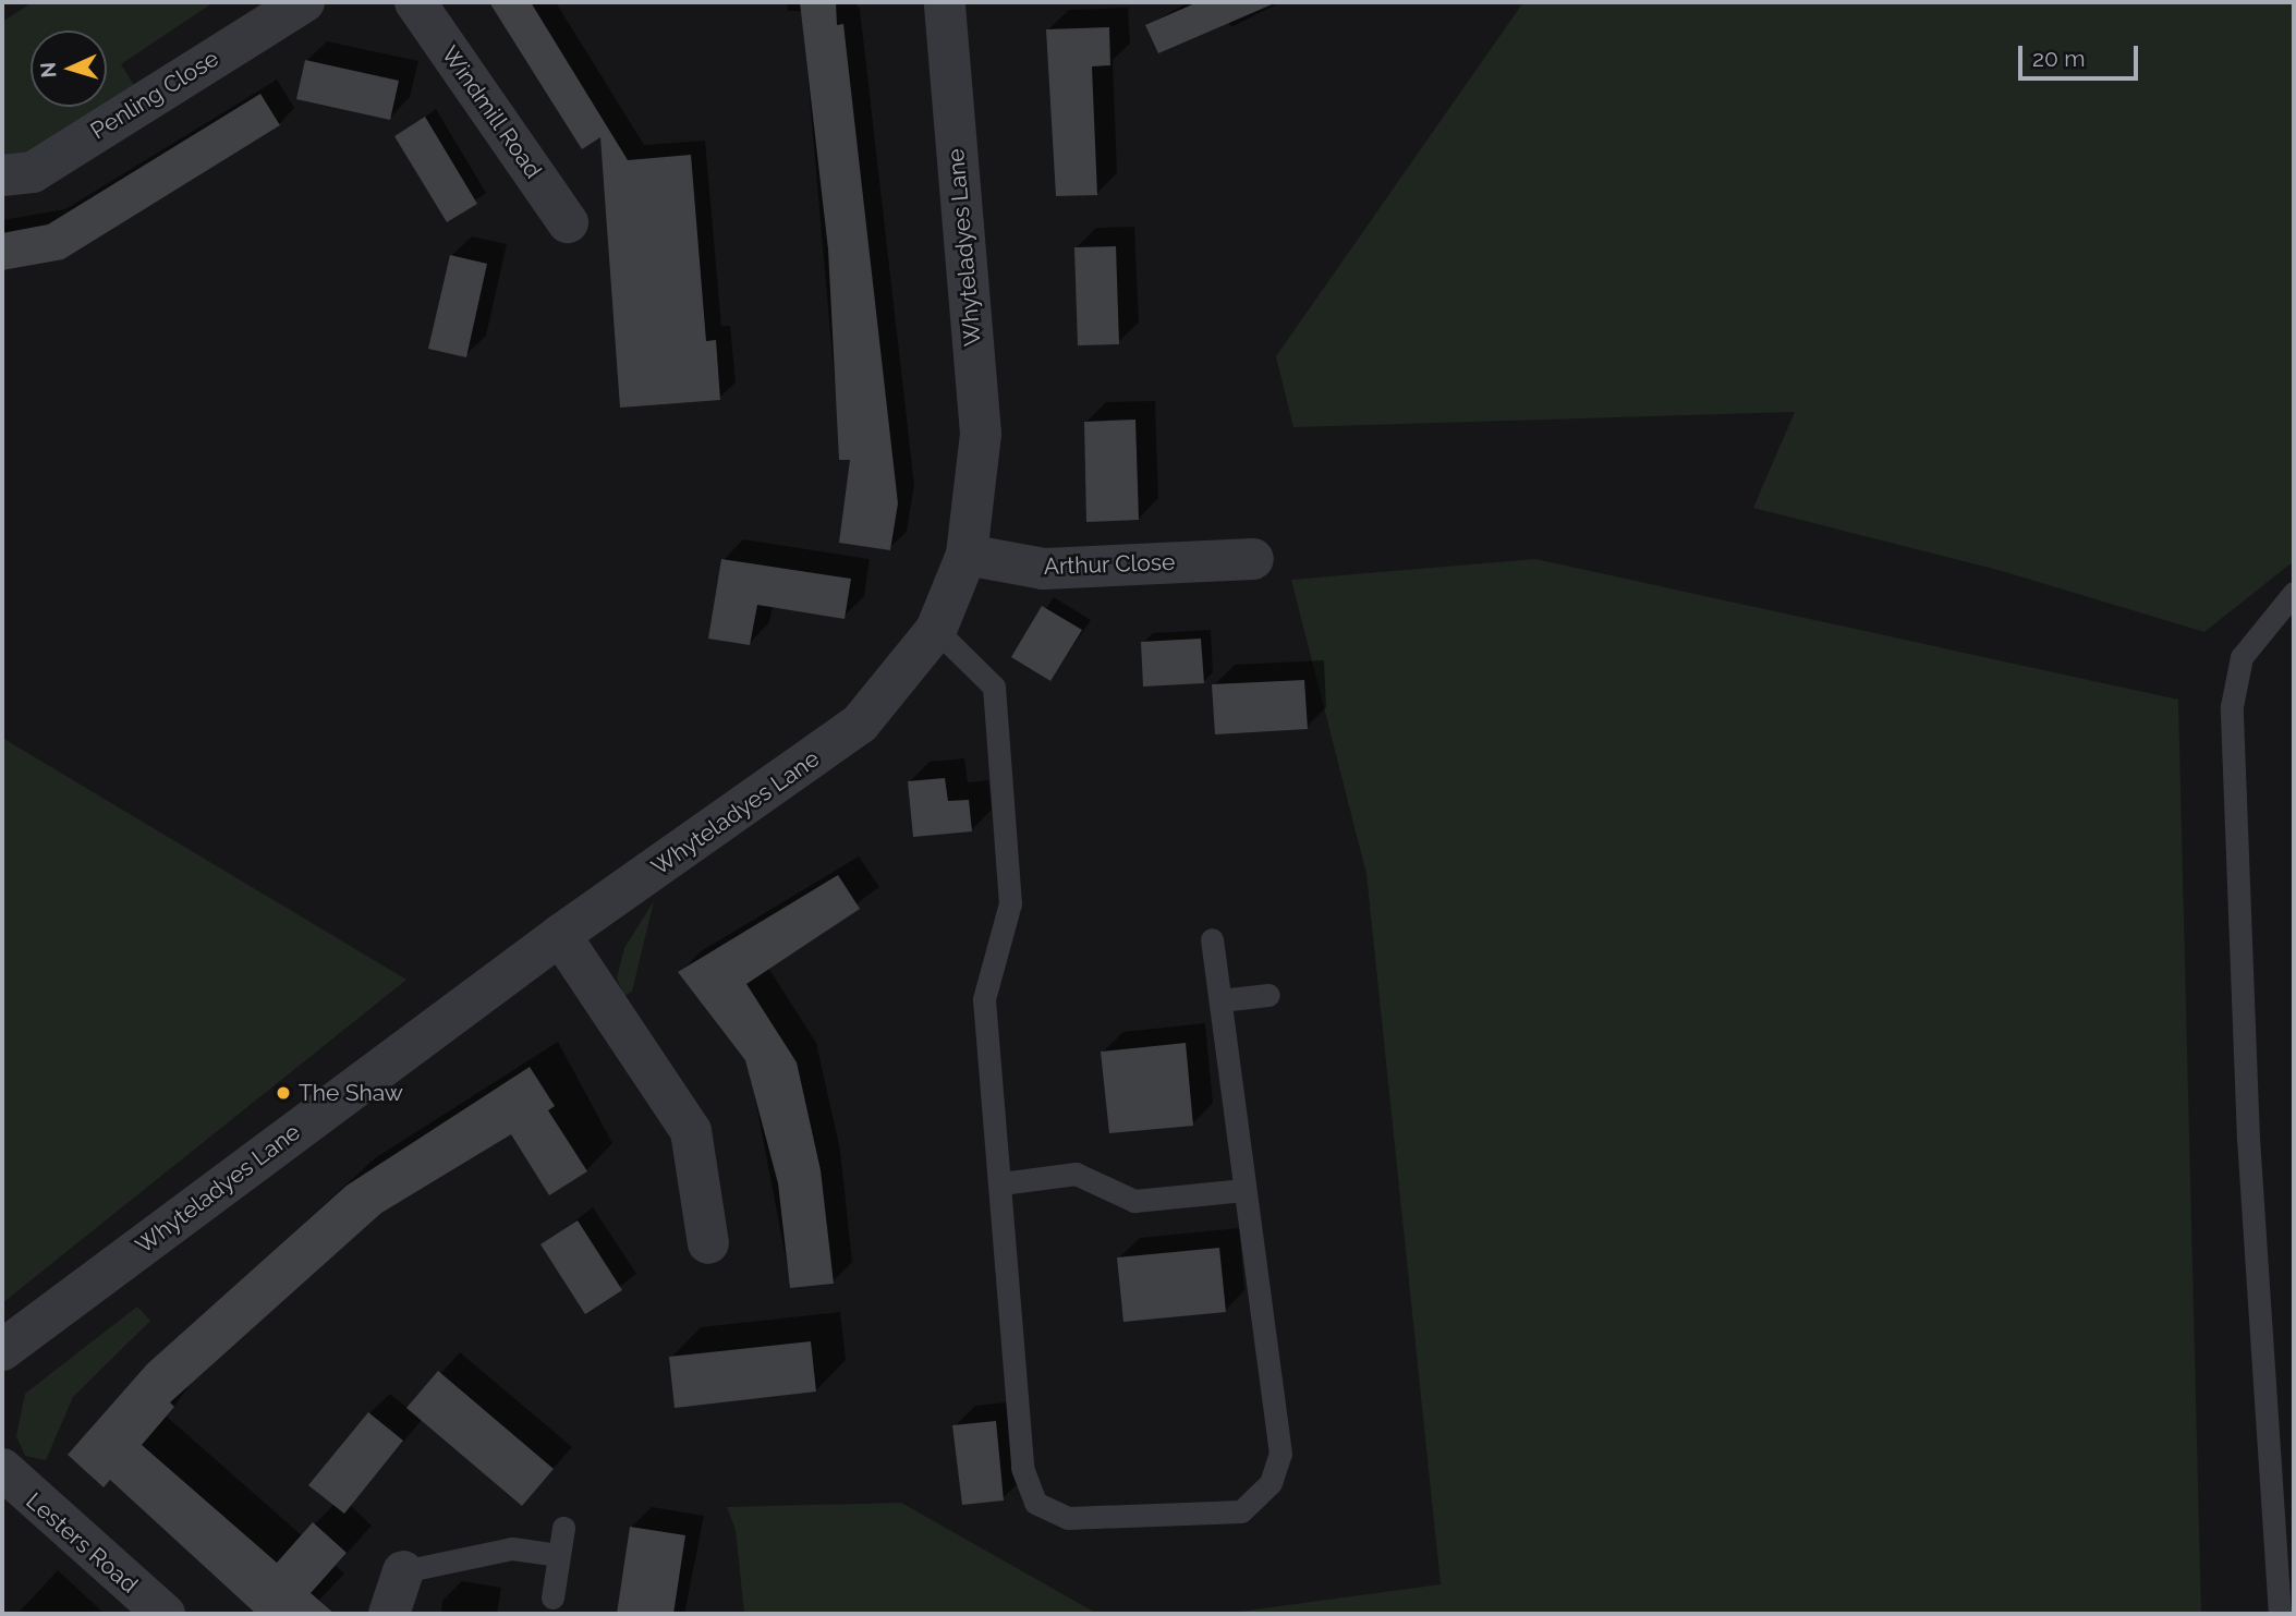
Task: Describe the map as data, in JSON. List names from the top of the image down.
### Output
{
  "streets": {
    "street": [
      "Penling Close",
      "Windmill Road",
      "Whyteladyes Lane",
      "Arthur Close",
      "Lesters Road"
    ]
  },
  "crossings": [
    ["Whyteladyes Lane", "Arthur Close"]
  ],
  "places": ["The Shaw"],
  "scale_bar": "20 m",
  "north": "left"
}
